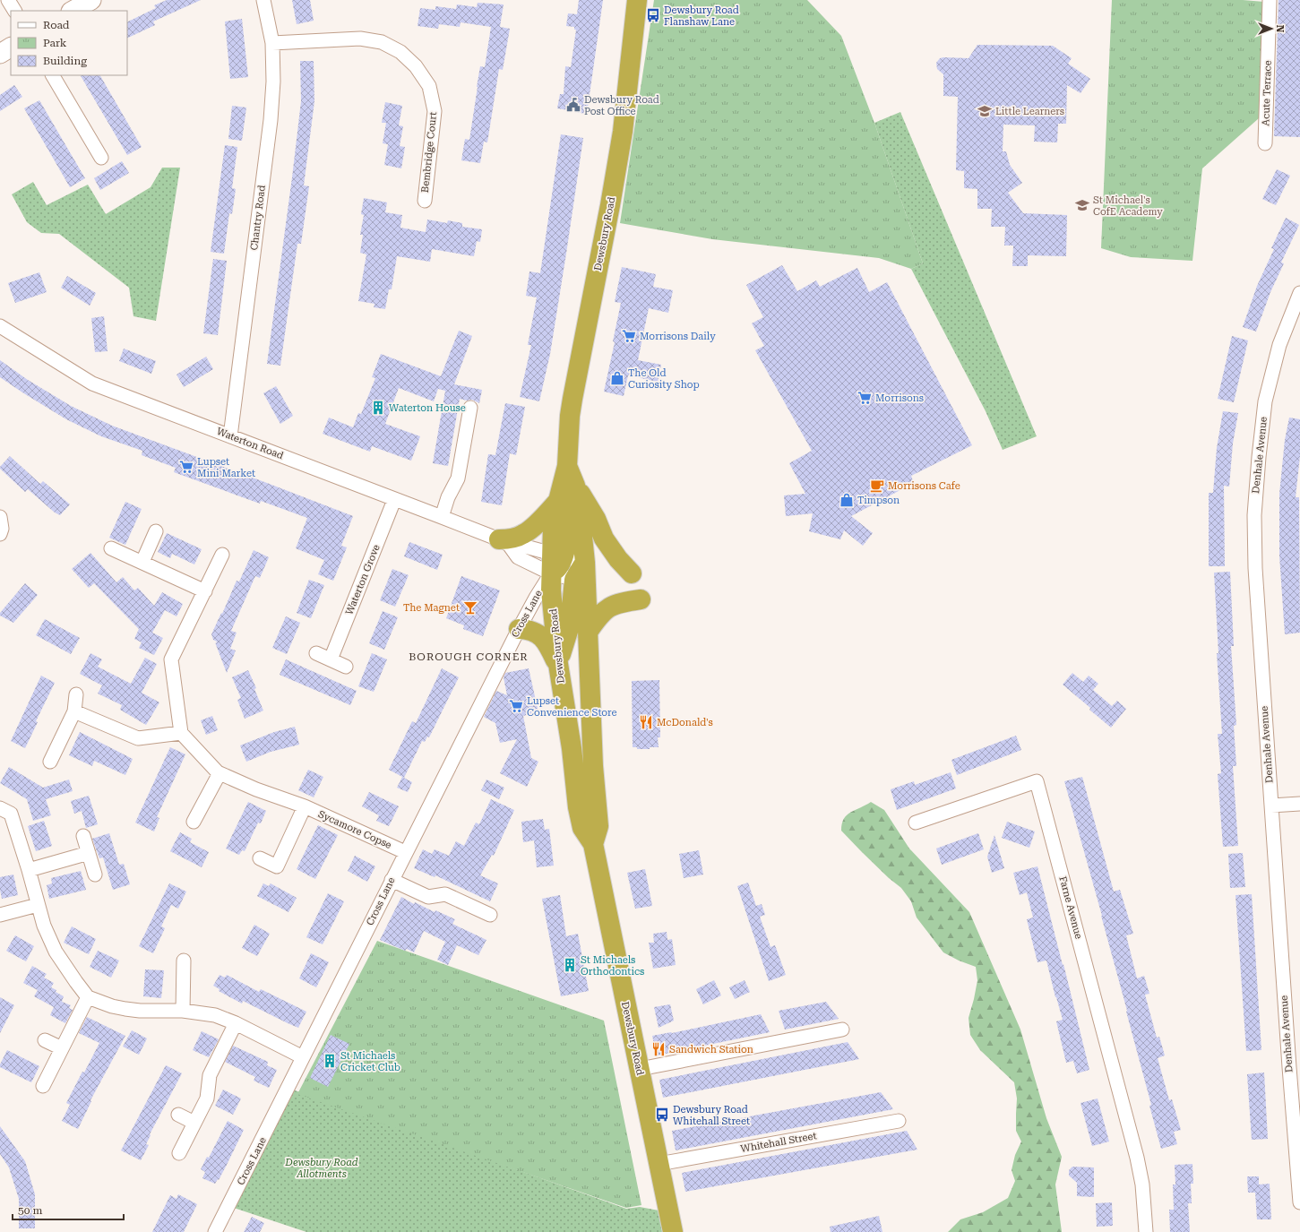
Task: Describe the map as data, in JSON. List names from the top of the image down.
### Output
{
  "streets": {
    "highway": ["Dewsbury Road"],
    "street": [
      "Acute Terrace",
      "Bembridge Court",
      "Chantry Road",
      "Waterton Road",
      "Denhale Avenue",
      "Waterton Grove",
      "Cross Lane",
      "Sycamore Copse",
      "Farne Avenue",
      "Whitehall Street"
    ]
  },
  "crossings": [
    ["Bembridge Court", "Chantry Road"],
    ["Chantry Road", "Waterton Road"],
    ["Dewsbury Road", "Waterton Road"],
    ["Dewsbury Road", "Cross Lane"],
    ["Dewsbury Road", "Whitehall Street"],
    ["Waterton Road", "Waterton Grove"],
    ["Waterton Road", "Cross Lane"],
    ["Cross Lane", "Sycamore Copse"]
  ],
  "districts": ["BOROUGH CORNER"],
  "parks": ["Dewsbury Road Allotments"],
  "places": {
    "bus stop": ["Dewsbury Road Flanshaw Lane", "Dewsbury Road Whitehall Street"],
    "public building": ["Dewsbury Road Post Office"],
    "school or university": ["Little Learners", "St Michael's CofE Academy"],
    "supermarket": [
      "Morrisons Daily",
      "Morrisons",
      "Lupset Mini Market",
      "Lupset Convenience Store"
    ],
    "shop": ["The Old Curiosity Shop", "Timpson"],
    "building": ["Waterton House", "St Michaels Orthodontics", "St Michaels Cricket Club"],
    "cafe": ["Morrisons Cafe"],
    "bar": ["The Magnet"],
    "restaurant": ["McDonald's", "Sandwich Station"]
  },
  "legend": ["Road", "Park", "Building"],
  "scale_bar": "50 m",
  "north": "right"
}
